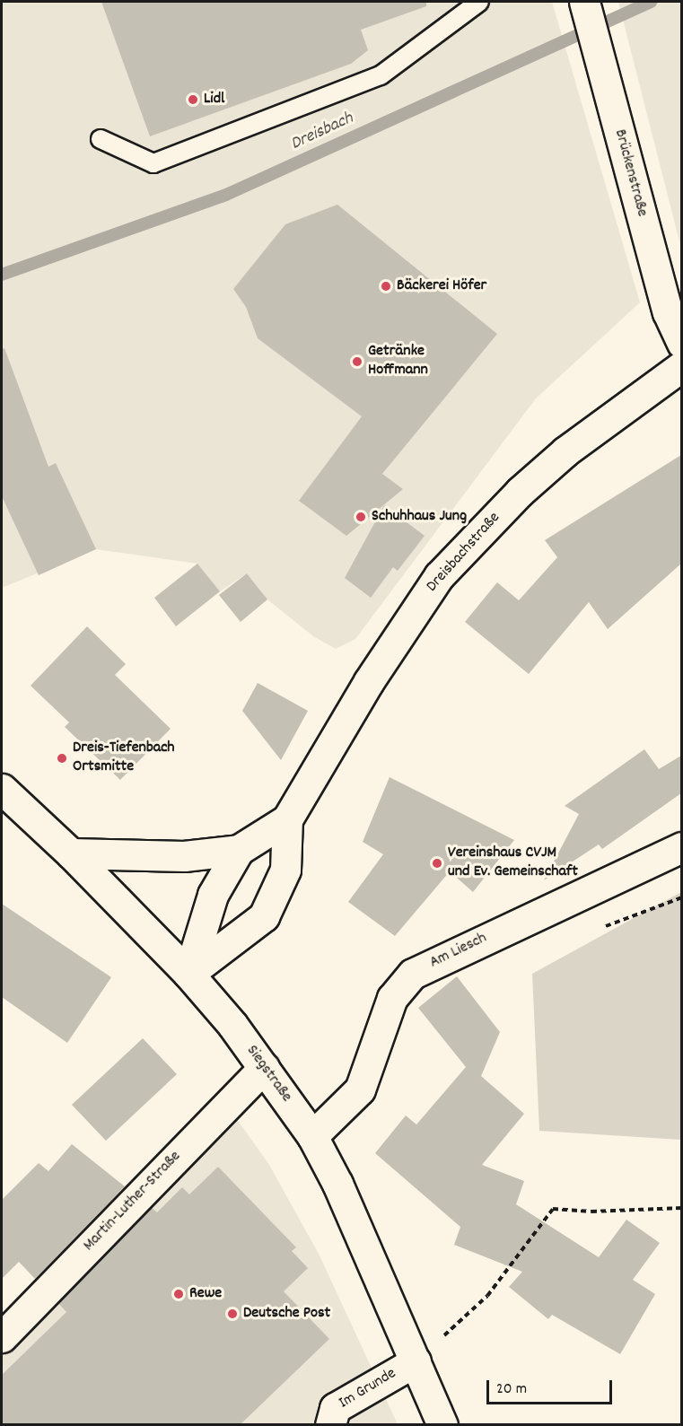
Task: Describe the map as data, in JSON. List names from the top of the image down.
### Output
{
  "streets": {
    "main road": [
      "Brückenstraße",
      "Dreisbachstraße",
      "Am Liesch",
      "Siegstraße",
      "Martin-Luther-Straße",
      "Im Grunde"
    ]
  },
  "crossings": [
    ["Dreisbachstraße", "Siegstraße"],
    ["Am Liesch", "Siegstraße"],
    ["Siegstraße", "Martin-Luther-Straße"],
    ["Siegstraße", "Im Grunde"]
  ],
  "water": ["Dreisbach"],
  "places": [
    "Lidl",
    "Bäckerei Höfer",
    "Getränke Hoffmann",
    "Schuhhaus Jung",
    "Dreis-Tiefenbach Ortsmitte",
    "Vereinshaus CVJM und Ev. Gemeinschaft",
    "Rewe",
    "Deutsche Post"
  ],
  "scale_bar": "20 m"
}
